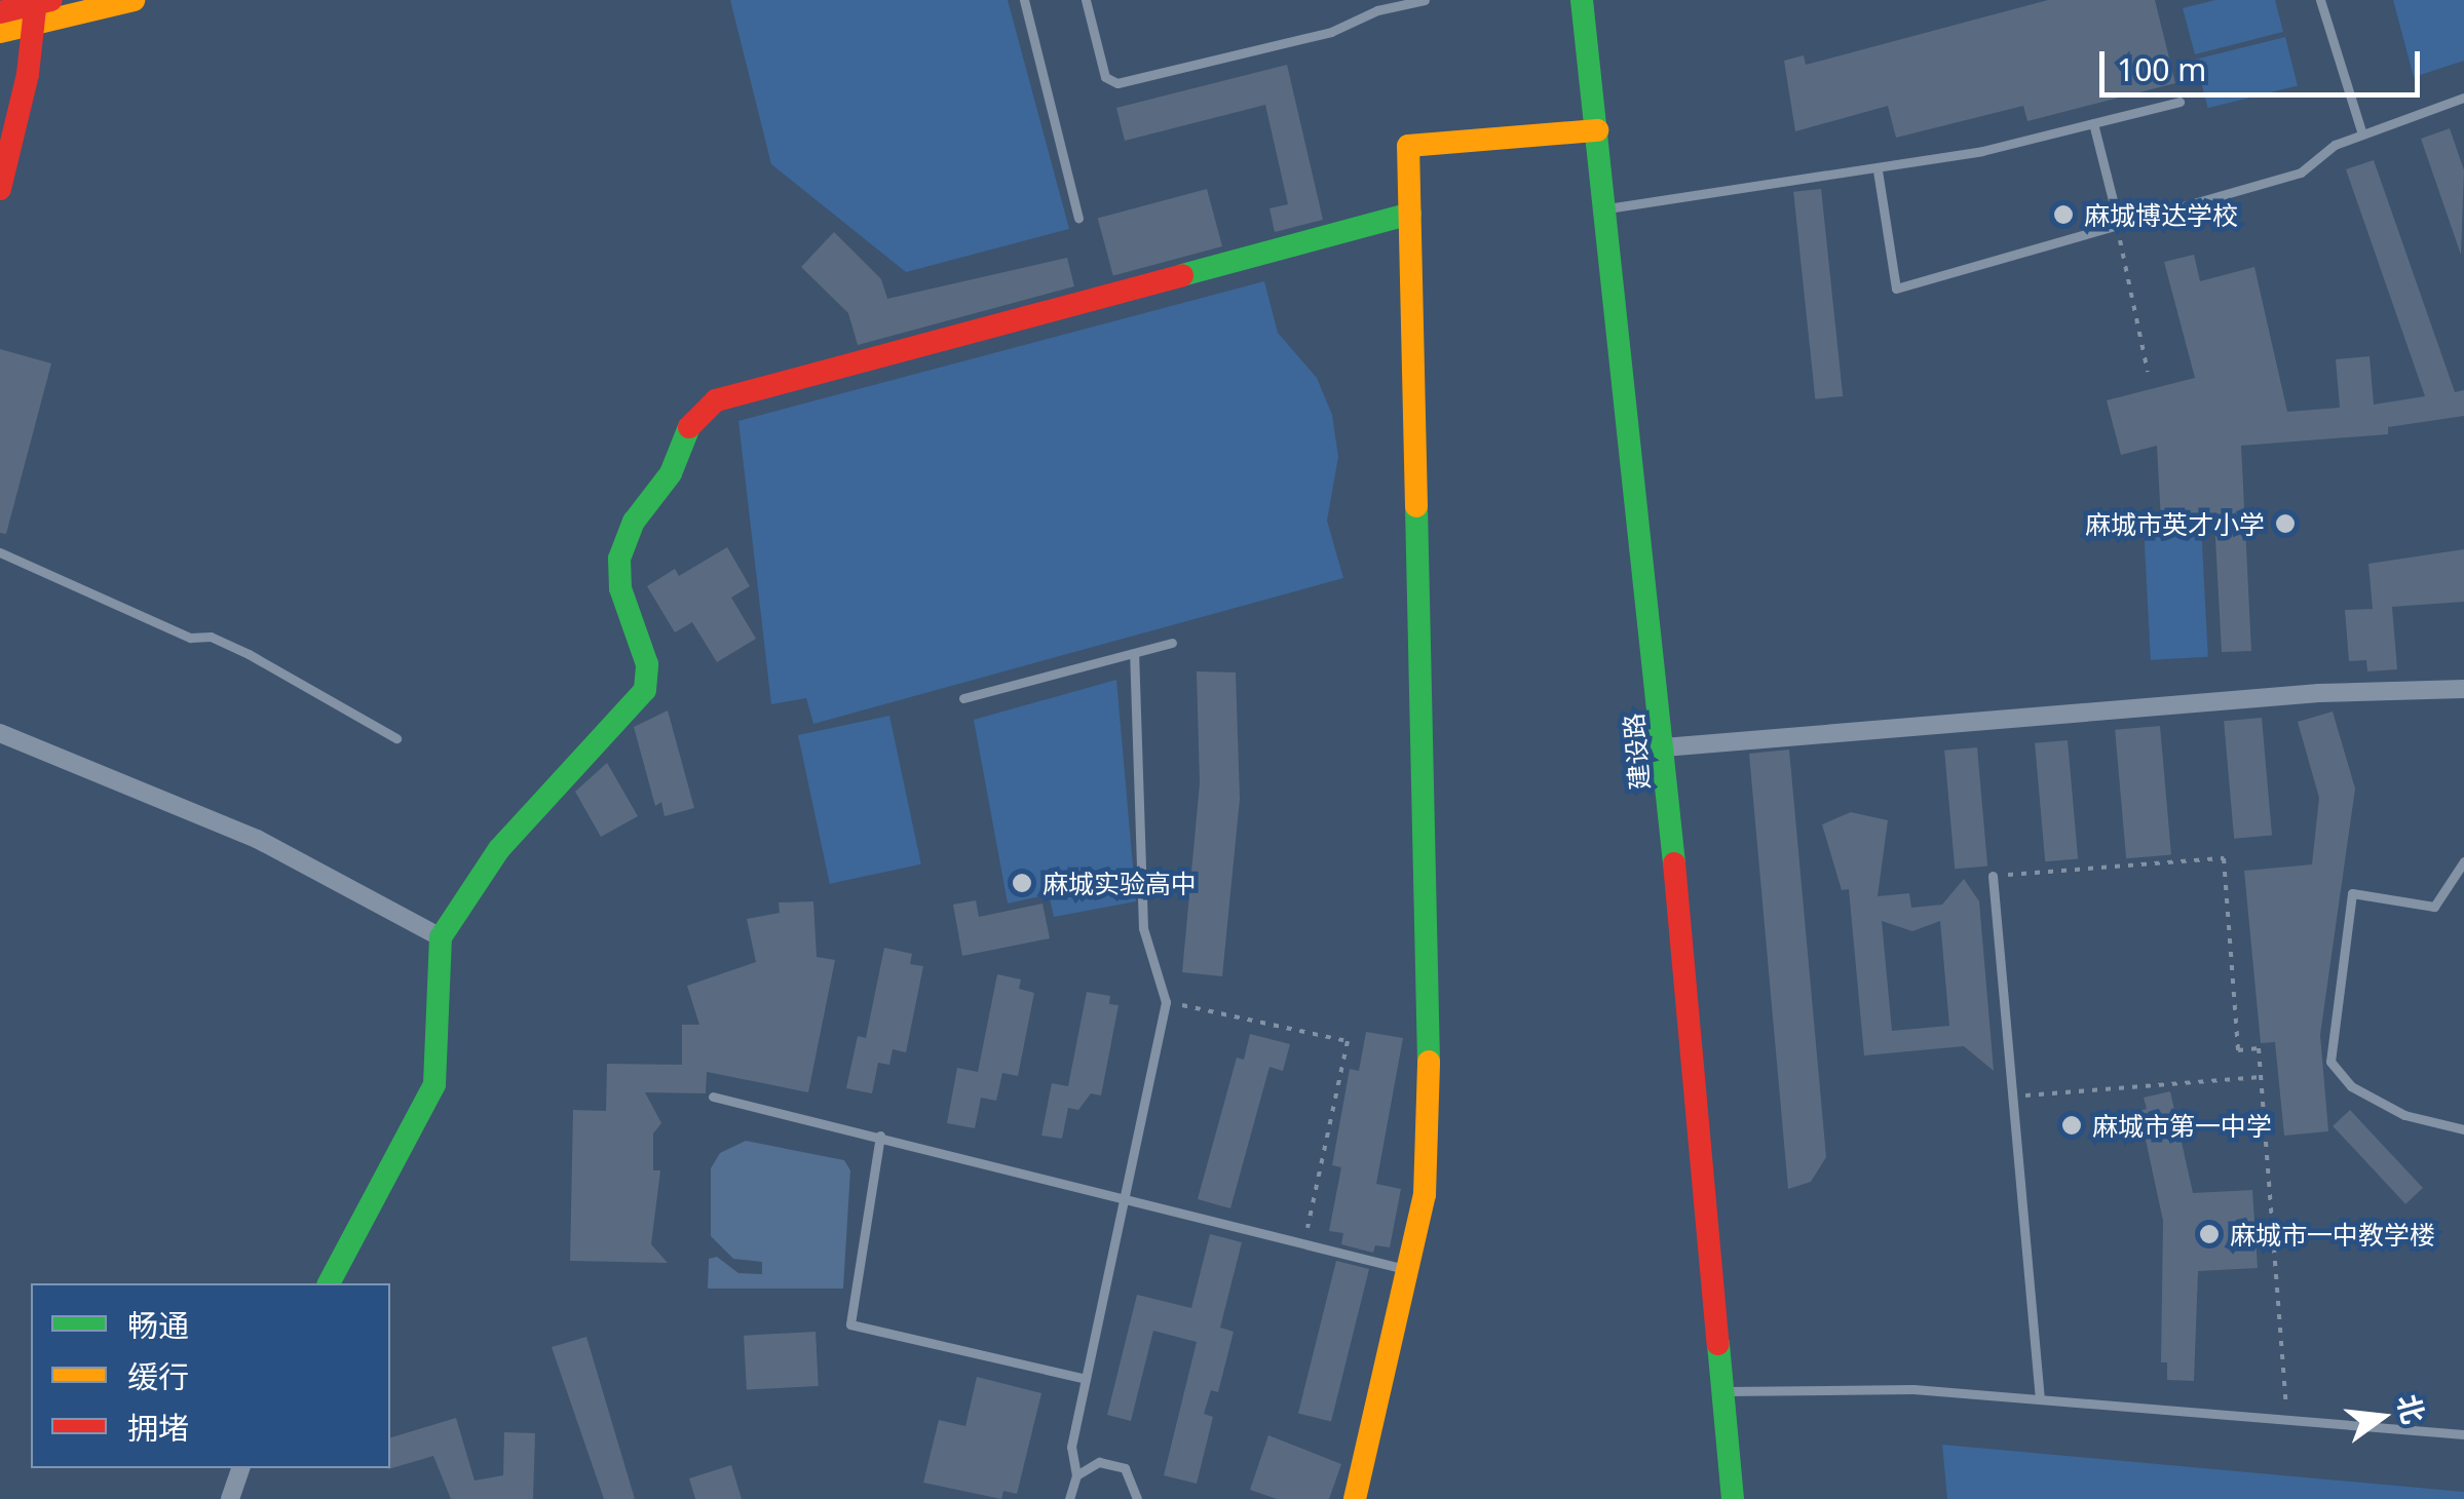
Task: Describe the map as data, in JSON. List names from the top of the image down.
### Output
{
  "streets": {
    "street": ["建设路"]
  },
  "places": [
    "麻城博达学校",
    "麻城市英才小学",
    "麻城实验高中",
    "麻城市第一中学",
    "麻城市一中教学楼"
  ],
  "legend": ["畅通", "缓行", "拥堵"],
  "scale_bar": "100 m",
  "north": "right"
}
